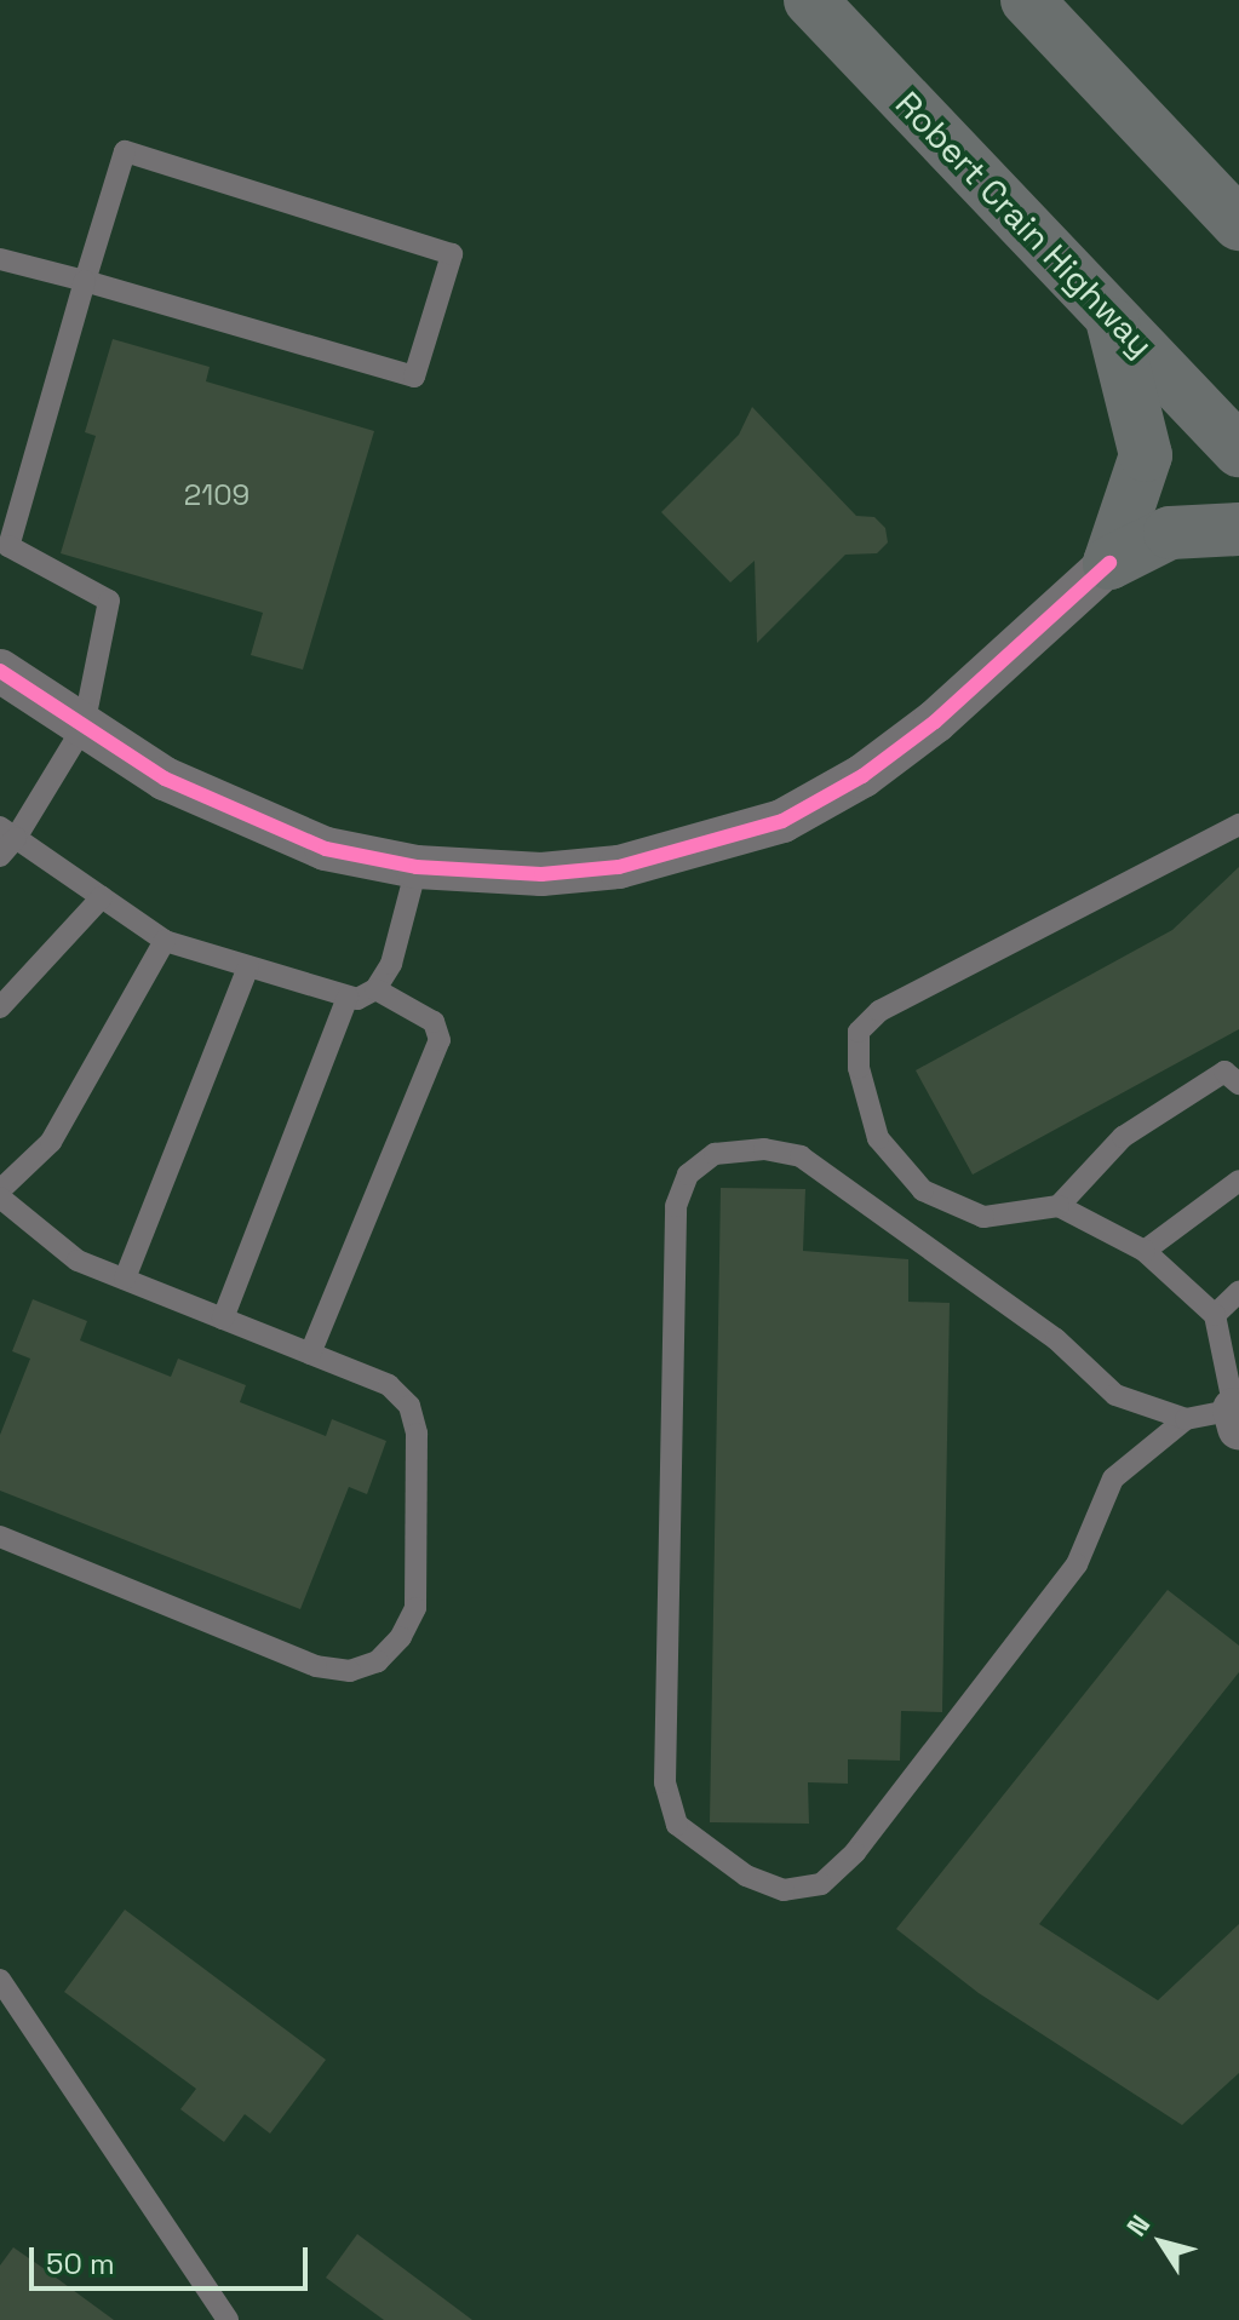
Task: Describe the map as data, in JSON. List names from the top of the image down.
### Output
{
  "streets": {
    "highway": ["Robert Crain Highway"]
  },
  "house_numbers": ["2109"],
  "scale_bar": "50 m",
  "north": "top left"
}
